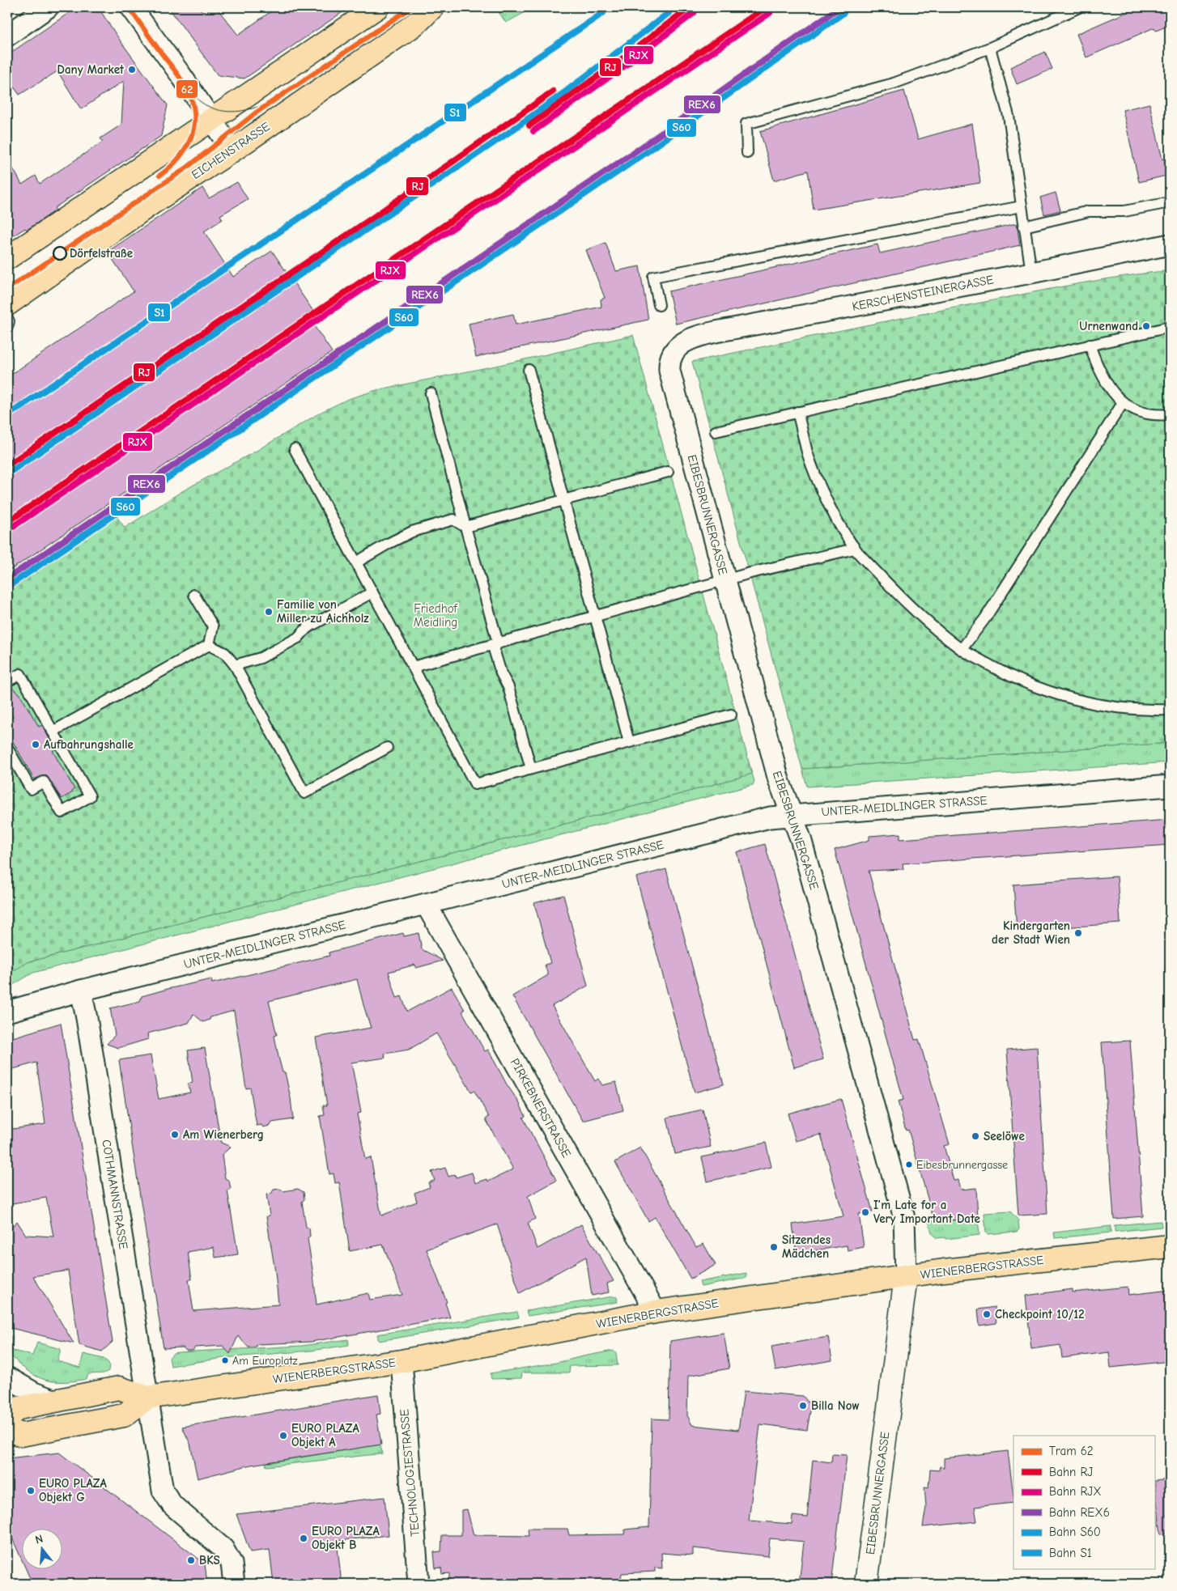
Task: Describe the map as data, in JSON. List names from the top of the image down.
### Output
{
  "streets": {
    "main road": ["EICHENSTRASSE", "WIENERBERGSTRASSE"],
    "street": [
      "KERSCHENSTEINERGASSE",
      "EIBESBRUNNERGASSE",
      "UNTER-MEIDLINGER STRASSE",
      "PIRKEBNERSTRASSE",
      "COTHMANNSTRASSE",
      "TECHNOLOGIESTRASSE"
    ]
  },
  "crossings": [
    ["KERSCHENSTEINERGASSE", "EIBESBRUNNERGASSE"],
    ["EIBESBRUNNERGASSE", "UNTER-MEIDLINGER STRASSE"],
    ["EIBESBRUNNERGASSE", "WIENERBERGSTRASSE"],
    ["UNTER-MEIDLINGER STRASSE", "PIRKEBNERSTRASSE"],
    ["UNTER-MEIDLINGER STRASSE", "COTHMANNSTRASSE"],
    ["PIRKEBNERSTRASSE", "WIENERBERGSTRASSE"],
    ["COTHMANNSTRASSE", "WIENERBERGSTRASSE"],
    ["WIENERBERGSTRASSE", "TECHNOLOGIESTRASSE"]
  ],
  "parks": ["Friedhof Meidling"],
  "places": [
    "Dany Market",
    "Dörfelstraße",
    "Urnenwand",
    "Familie von Miller zu Aichholz",
    "Aufbahrungshalle",
    "Kindergarten der Stadt Wien",
    "Am Wienerberg",
    "Seelöwe",
    "Eibesbrunnergasse",
    "I’m Late for a Very Important Date",
    "Sitzendes Mädchen",
    "Checkpoint 10/12",
    "Am Europlatz",
    "Billa Now",
    "EURO PLAZA Objekt A",
    "EURO PLAZA Objekt G",
    "EURO PLAZA Objekt B",
    "BKS"
  ],
  "lines": [
    "tram line 62",
    "rail line RJ",
    "rail line REX6",
    "rail line RJX",
    "rail line S60",
    "rail line S1"
  ],
  "legend": [
    "Tram 62",
    "Bahn RJ",
    "Bahn RJX",
    "Bahn REX6",
    "Bahn S60",
    "Bahn S1"
  ],
  "north": "top"
}
